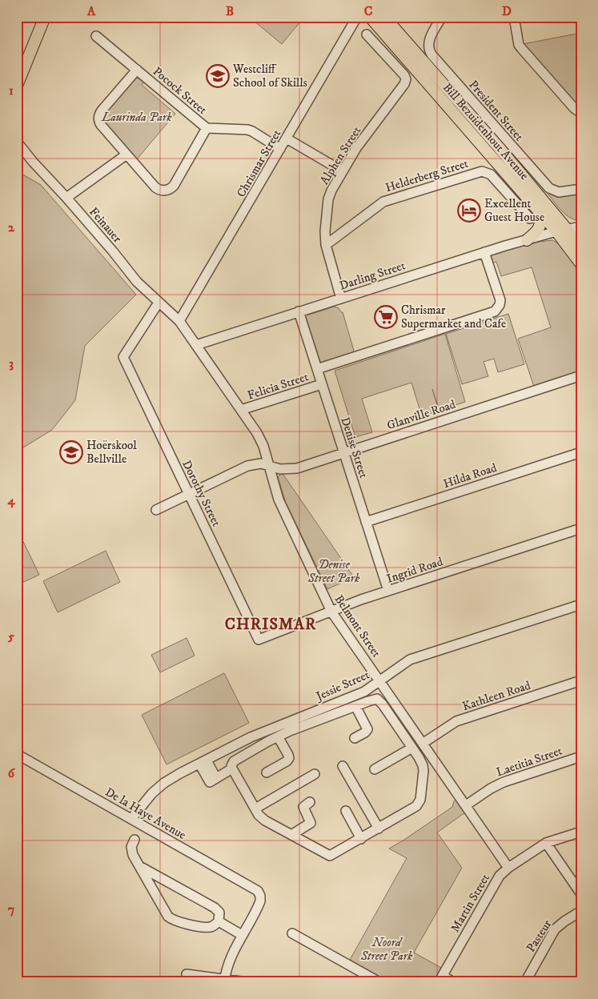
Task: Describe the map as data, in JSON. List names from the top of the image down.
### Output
{
  "streets": {
    "main road": ["Bill Bezuidenhout Avenue"],
    "street": [
      "Pocock Street",
      "President Street",
      "Alphen Street",
      "Chrismar Street",
      "Helderberg Street",
      "Feinauer",
      "Darling Street",
      "Felicia Street",
      "Glanville Road",
      "Denise Street",
      "Hilda Road",
      "Dorothy Street",
      "Ingrid Road",
      "Belmont Street",
      "Jessie Street",
      "Kathleen Road",
      "Laetitia Street",
      "De la Haye Avenue",
      "Martin Street",
      "Pasteur"
    ]
  },
  "crossings": [
    ["Pocock Street", "Chrismar Street"],
    ["Bill Bezuidenhout Avenue", "Helderberg Street"],
    ["Bill Bezuidenhout Avenue", "Darling Street"],
    ["Alphen Street", "Helderberg Street"],
    ["Alphen Street", "Darling Street"],
    ["Chrismar Street", "Feinauer"],
    ["Chrismar Street", "Belmont Street"],
    ["Feinauer", "Dorothy Street"],
    ["Feinauer", "Belmont Street"],
    ["Darling Street", "Felicia Street"],
    ["Darling Street", "Denise Street"],
    ["Darling Street", "Belmont Street"],
    ["Felicia Street", "Denise Street"],
    ["Felicia Street", "Belmont Street"],
    ["Glanville Road", "Denise Street"],
    ["Glanville Road", "Dorothy Street"],
    ["Glanville Road", "Belmont Street"],
    ["Denise Street", "Hilda Road"],
    ["Denise Street", "Ingrid Road"],
    ["Dorothy Street", "Ingrid Road"],
    ["Ingrid Road", "Belmont Street"],
    ["Belmont Street", "Jessie Street"],
    ["Belmont Street", "Kathleen Road"],
    ["Belmont Street", "Laetitia Street"],
    ["Belmont Street", "Martin Street"],
    ["Jessie Street", "De la Haye Avenue"]
  ],
  "districts": ["CHRISMAR"],
  "parks": ["Laurinda Park", "Denise Street Park", "Noord Street Park"],
  "places": {
    "school or university": ["Westcliff School of Skills", "Hoërskool Bellville"],
    "hotel": ["Excellent Guest House"],
    "supermarket": ["Chrismar Supermarket and Cafe"]
  },
  "grid": {
    "columns": [
      "A",
      "B",
      "C",
      "D"
    ],
    "rows": [
      "1",
      "2",
      "3",
      "4",
      "5",
      "6",
      "7"
    ]
  }
}
